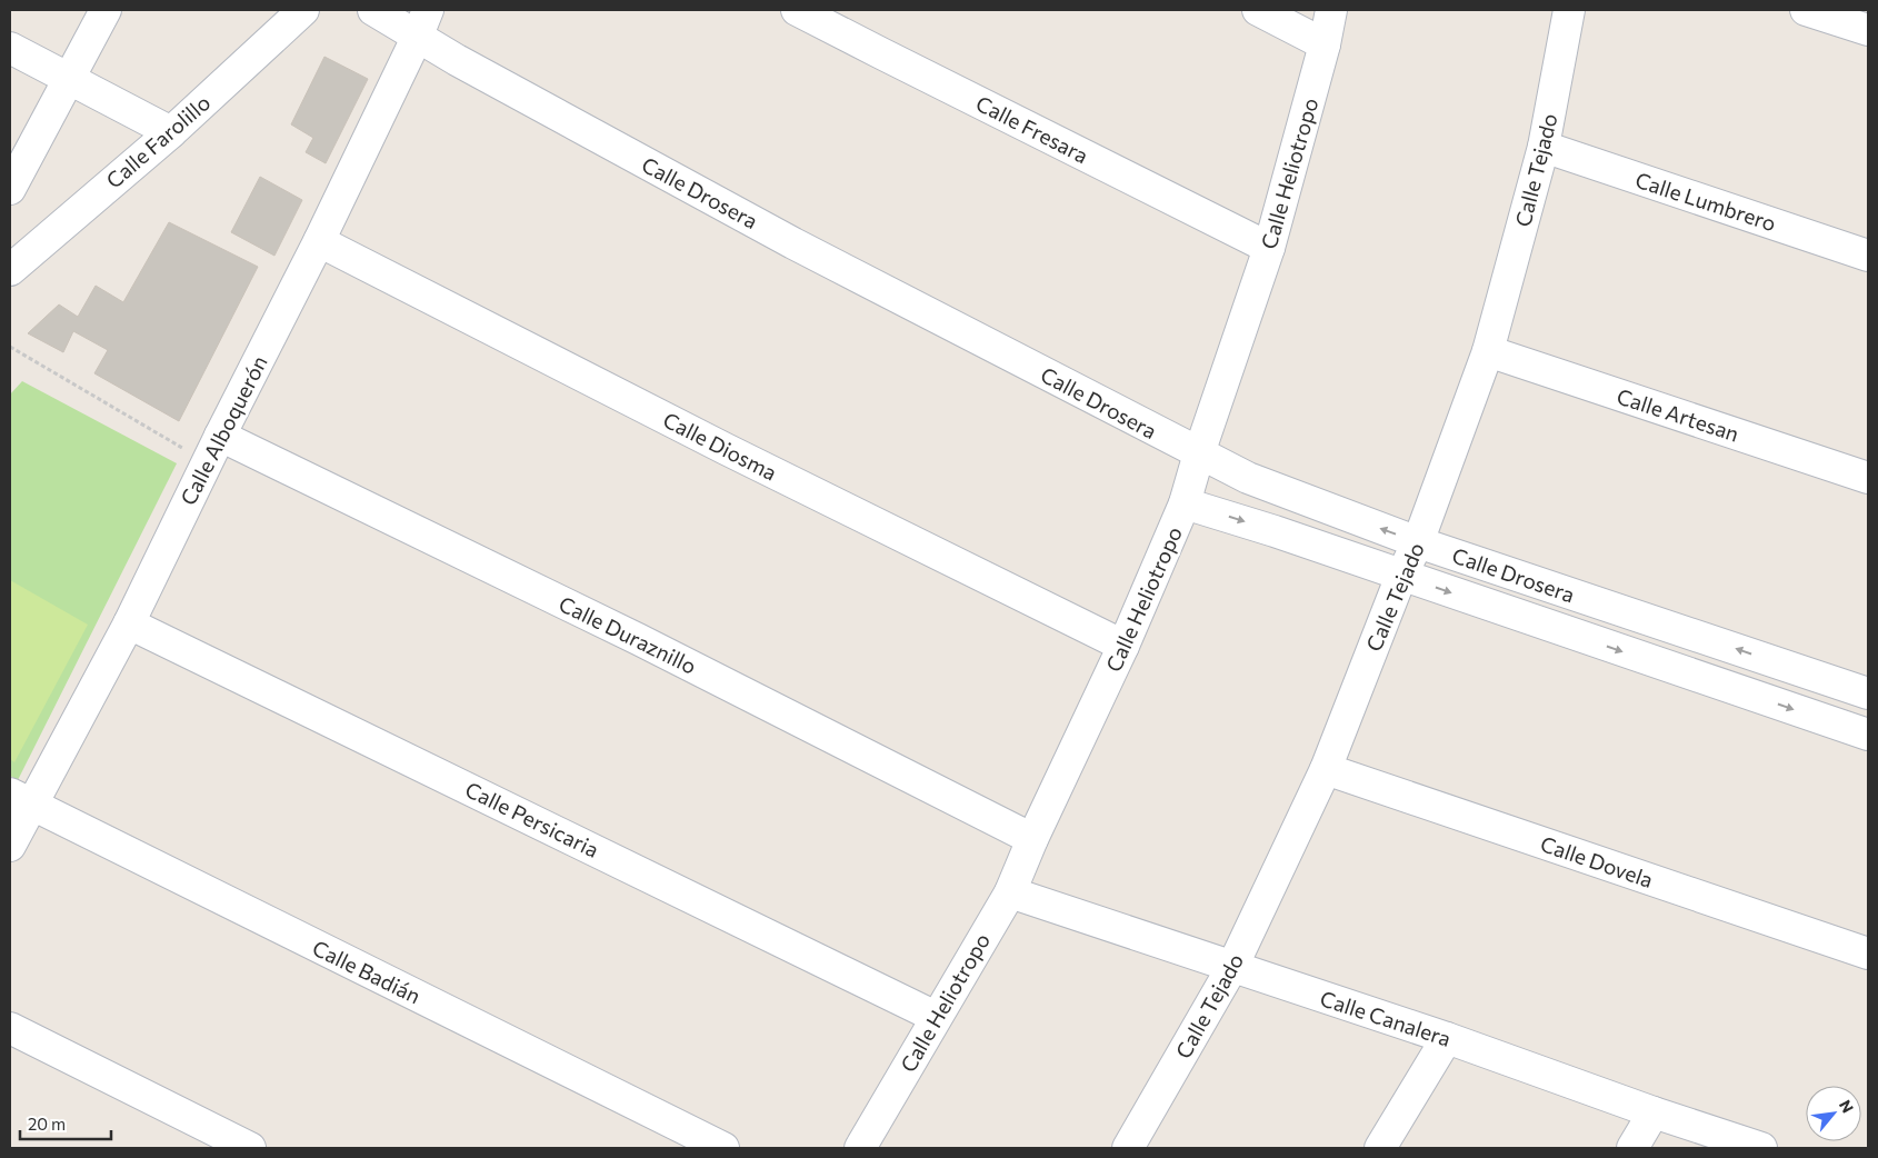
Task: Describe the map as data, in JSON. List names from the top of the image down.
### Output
{
  "streets": {
    "street": [
      "Calle Fresara",
      "Calle Farolillo",
      "Calle Tejado",
      "Calle Heliotropo",
      "Calle Drosera",
      "Calle Lumbrero",
      "Calle Artesan",
      "Calle Alboquerón",
      "Calle Diosma",
      "Calle Duraznillo",
      "Calle Persicaria",
      "Calle Dovela",
      "Calle Badián",
      "Calle Canalera"
    ]
  },
  "crossings": [
    ["Calle Fresara", "Calle Heliotropo"],
    ["Calle Tejado", "Calle Drosera"],
    ["Calle Tejado", "Calle Lumbrero"],
    ["Calle Tejado", "Calle Artesan"],
    ["Calle Tejado", "Calle Dovela"],
    ["Calle Tejado", "Calle Canalera"],
    ["Calle Heliotropo", "Calle Drosera"],
    ["Calle Heliotropo", "Calle Diosma"],
    ["Calle Heliotropo", "Calle Duraznillo"],
    ["Calle Heliotropo", "Calle Persicaria"],
    ["Calle Heliotropo", "Calle Canalera"],
    ["Calle Drosera", "Calle Alboquerón"],
    ["Calle Alboquerón", "Calle Diosma"],
    ["Calle Alboquerón", "Calle Duraznillo"],
    ["Calle Alboquerón", "Calle Persicaria"],
    ["Calle Alboquerón", "Calle Badián"]
  ],
  "scale_bar": "20 m",
  "north": "top right"
}
